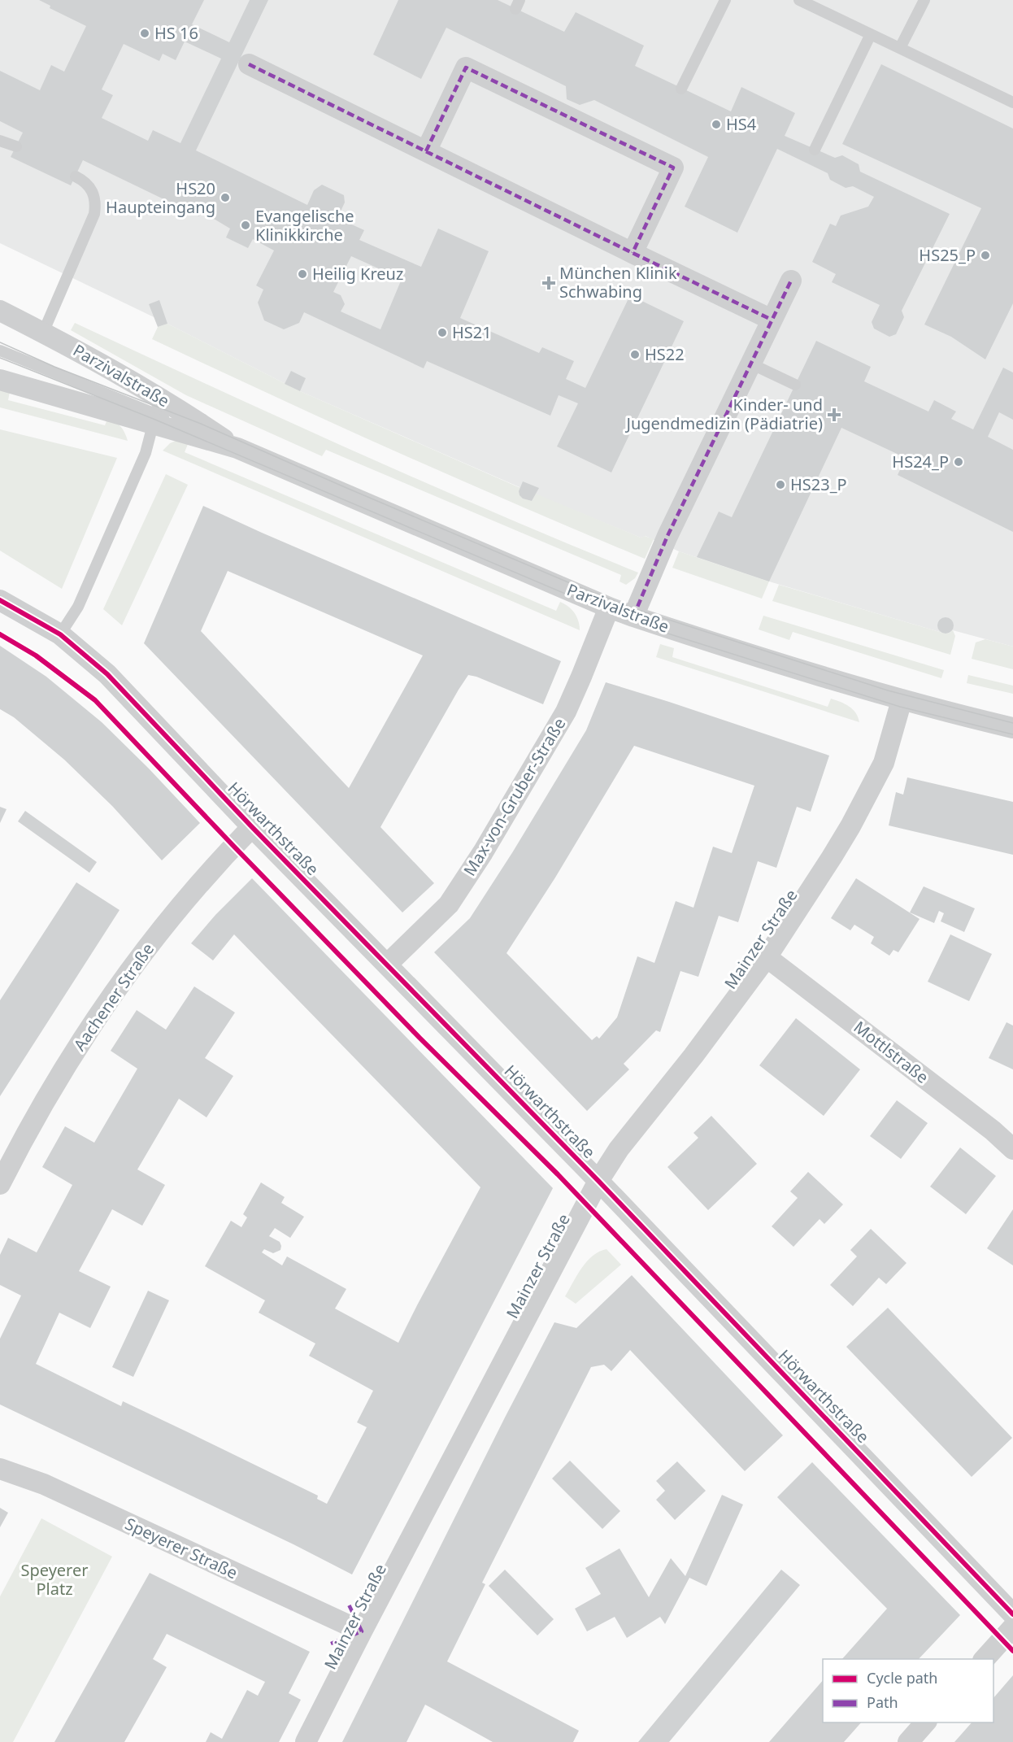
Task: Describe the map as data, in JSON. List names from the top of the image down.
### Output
{
  "streets": {
    "street": [
      "Parzivalstraße",
      "Max-von-Gruber-Straße",
      "Hörwarthstraße",
      "Mainzer Straße",
      "Aachener Straße",
      "Mottlstraße",
      "Speyerer Straße"
    ]
  },
  "crossings": [
    ["Parzivalstraße", "Max-von-Gruber-Straße"],
    ["Parzivalstraße", "Mainzer Straße"],
    ["Max-von-Gruber-Straße", "Hörwarthstraße"],
    ["Hörwarthstraße", "Mainzer Straße"],
    ["Hörwarthstraße", "Aachener Straße"],
    ["Mainzer Straße", "Mottlstraße"],
    ["Mainzer Straße", "Speyerer Straße"]
  ],
  "parks": ["Speyerer Platz"],
  "places": {
    "other": [
      "HS 16",
      "HS4",
      "HS20 Haupteingang",
      "Evangelische Klinikkirche",
      "HS25_P",
      "Heilig Kreuz",
      "HS21",
      "HS22",
      "HS24_P",
      "HS23_P"
    ],
    "health": ["München Klinik Schwabing", "Kinder- und Jugendmedizin (Pädiatrie)"]
  },
  "legend": ["Cycle path", "Path"]
}
